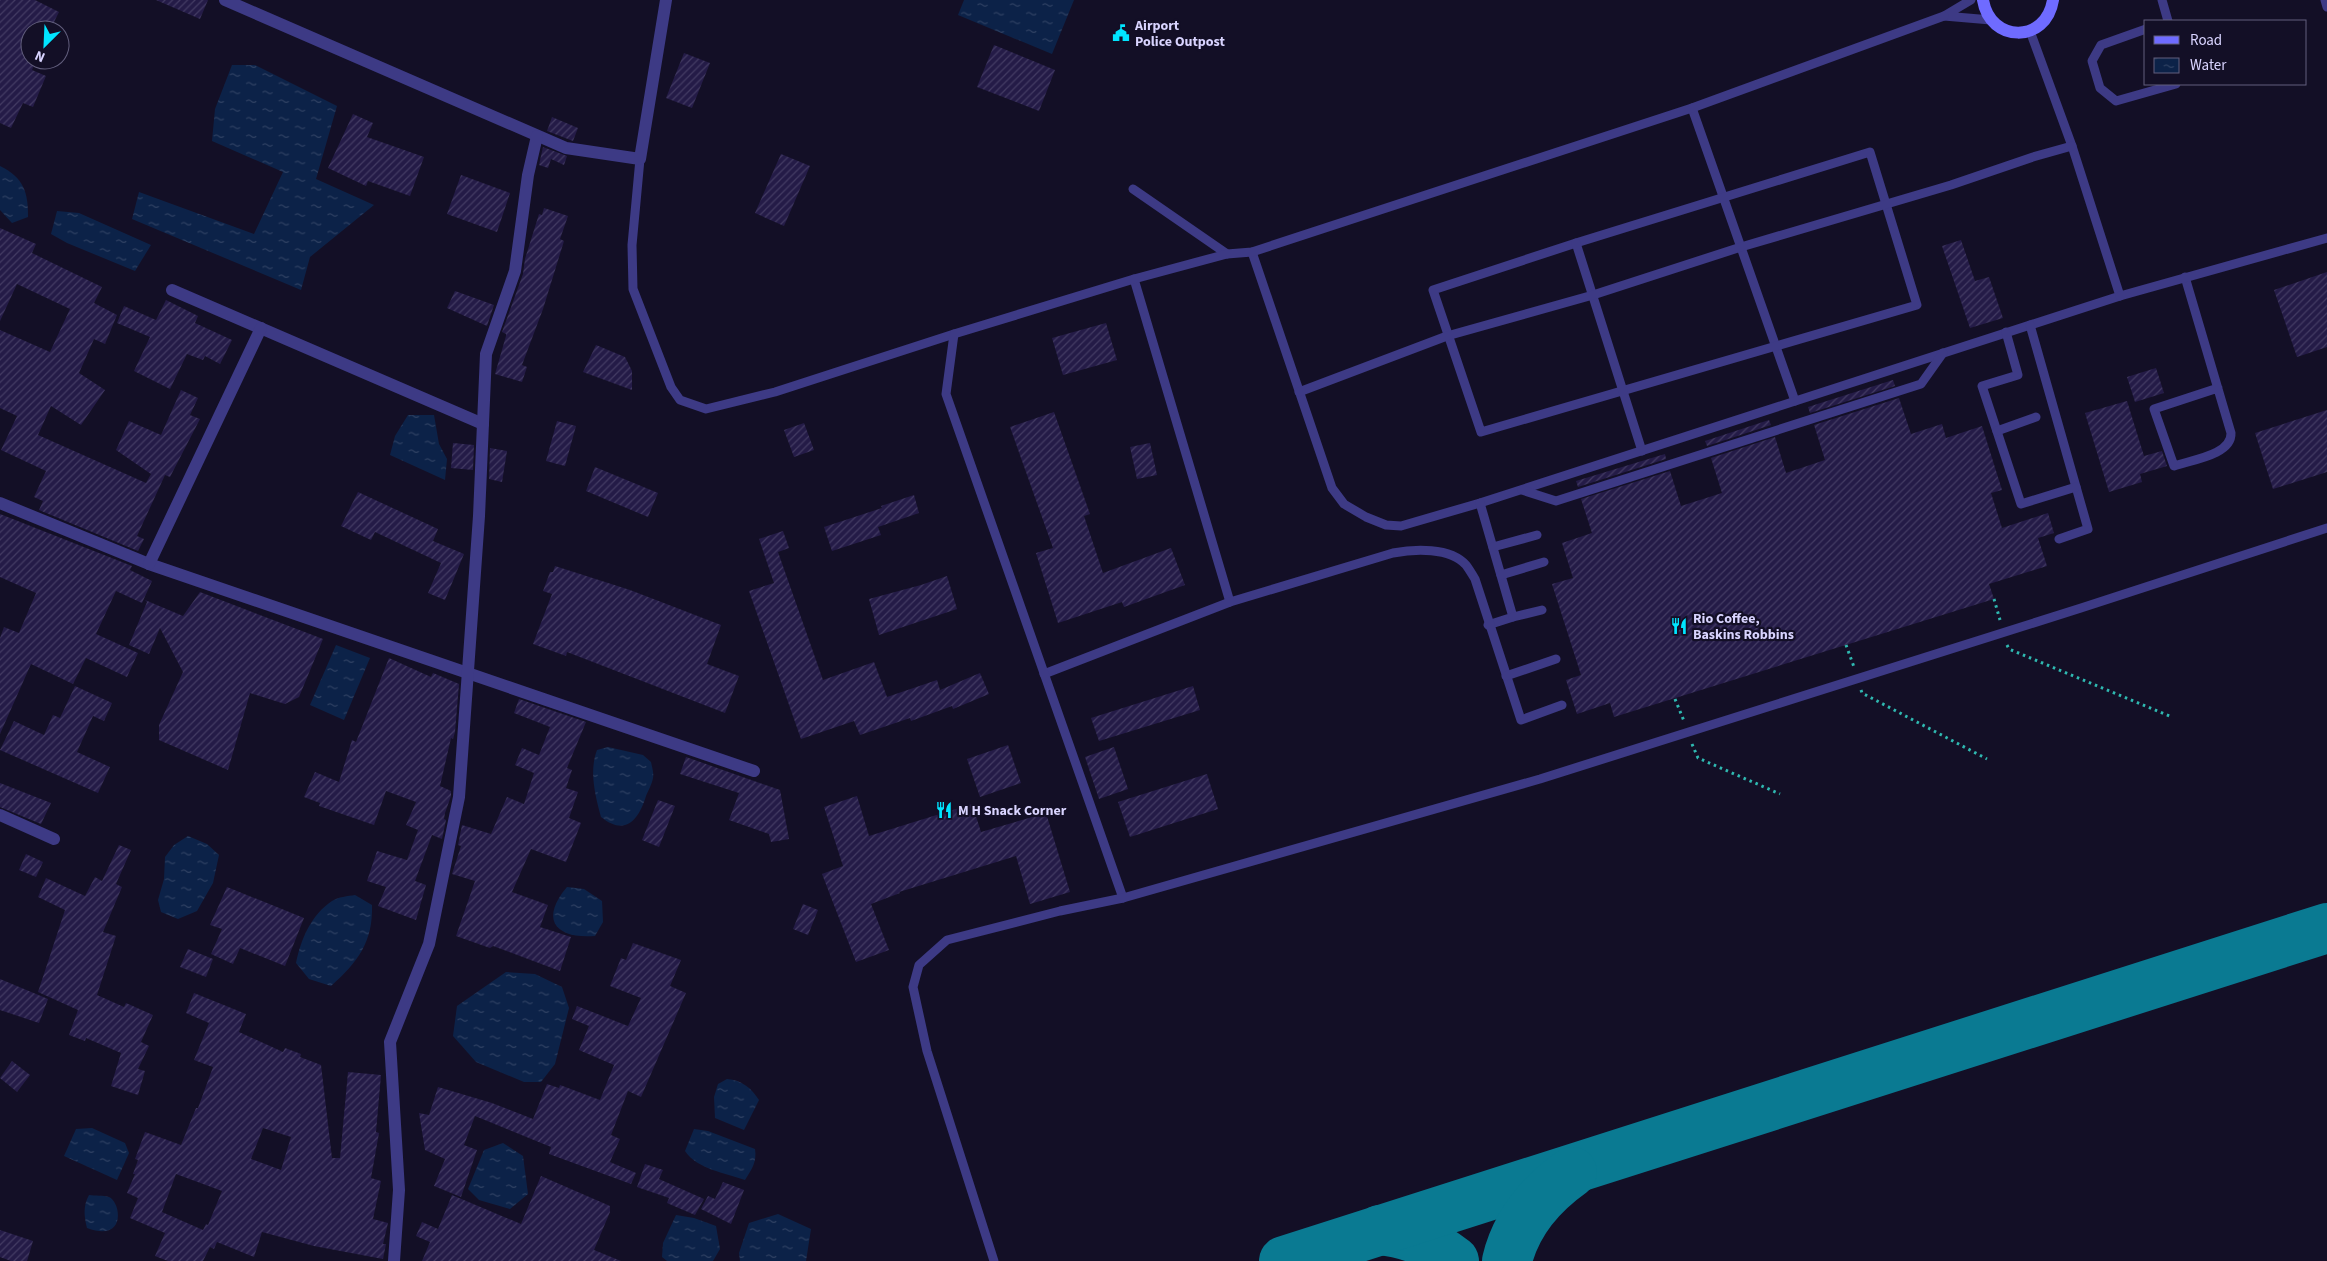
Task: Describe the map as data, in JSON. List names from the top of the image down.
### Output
{
  "places": {
    "public building": ["Airport Police Outpost"],
    "restaurant": ["Rio Coffee, Baskins Robbins", "M H Snack Corner"]
  },
  "legend": ["Road", "Water"],
  "north": "bottom left"
}
